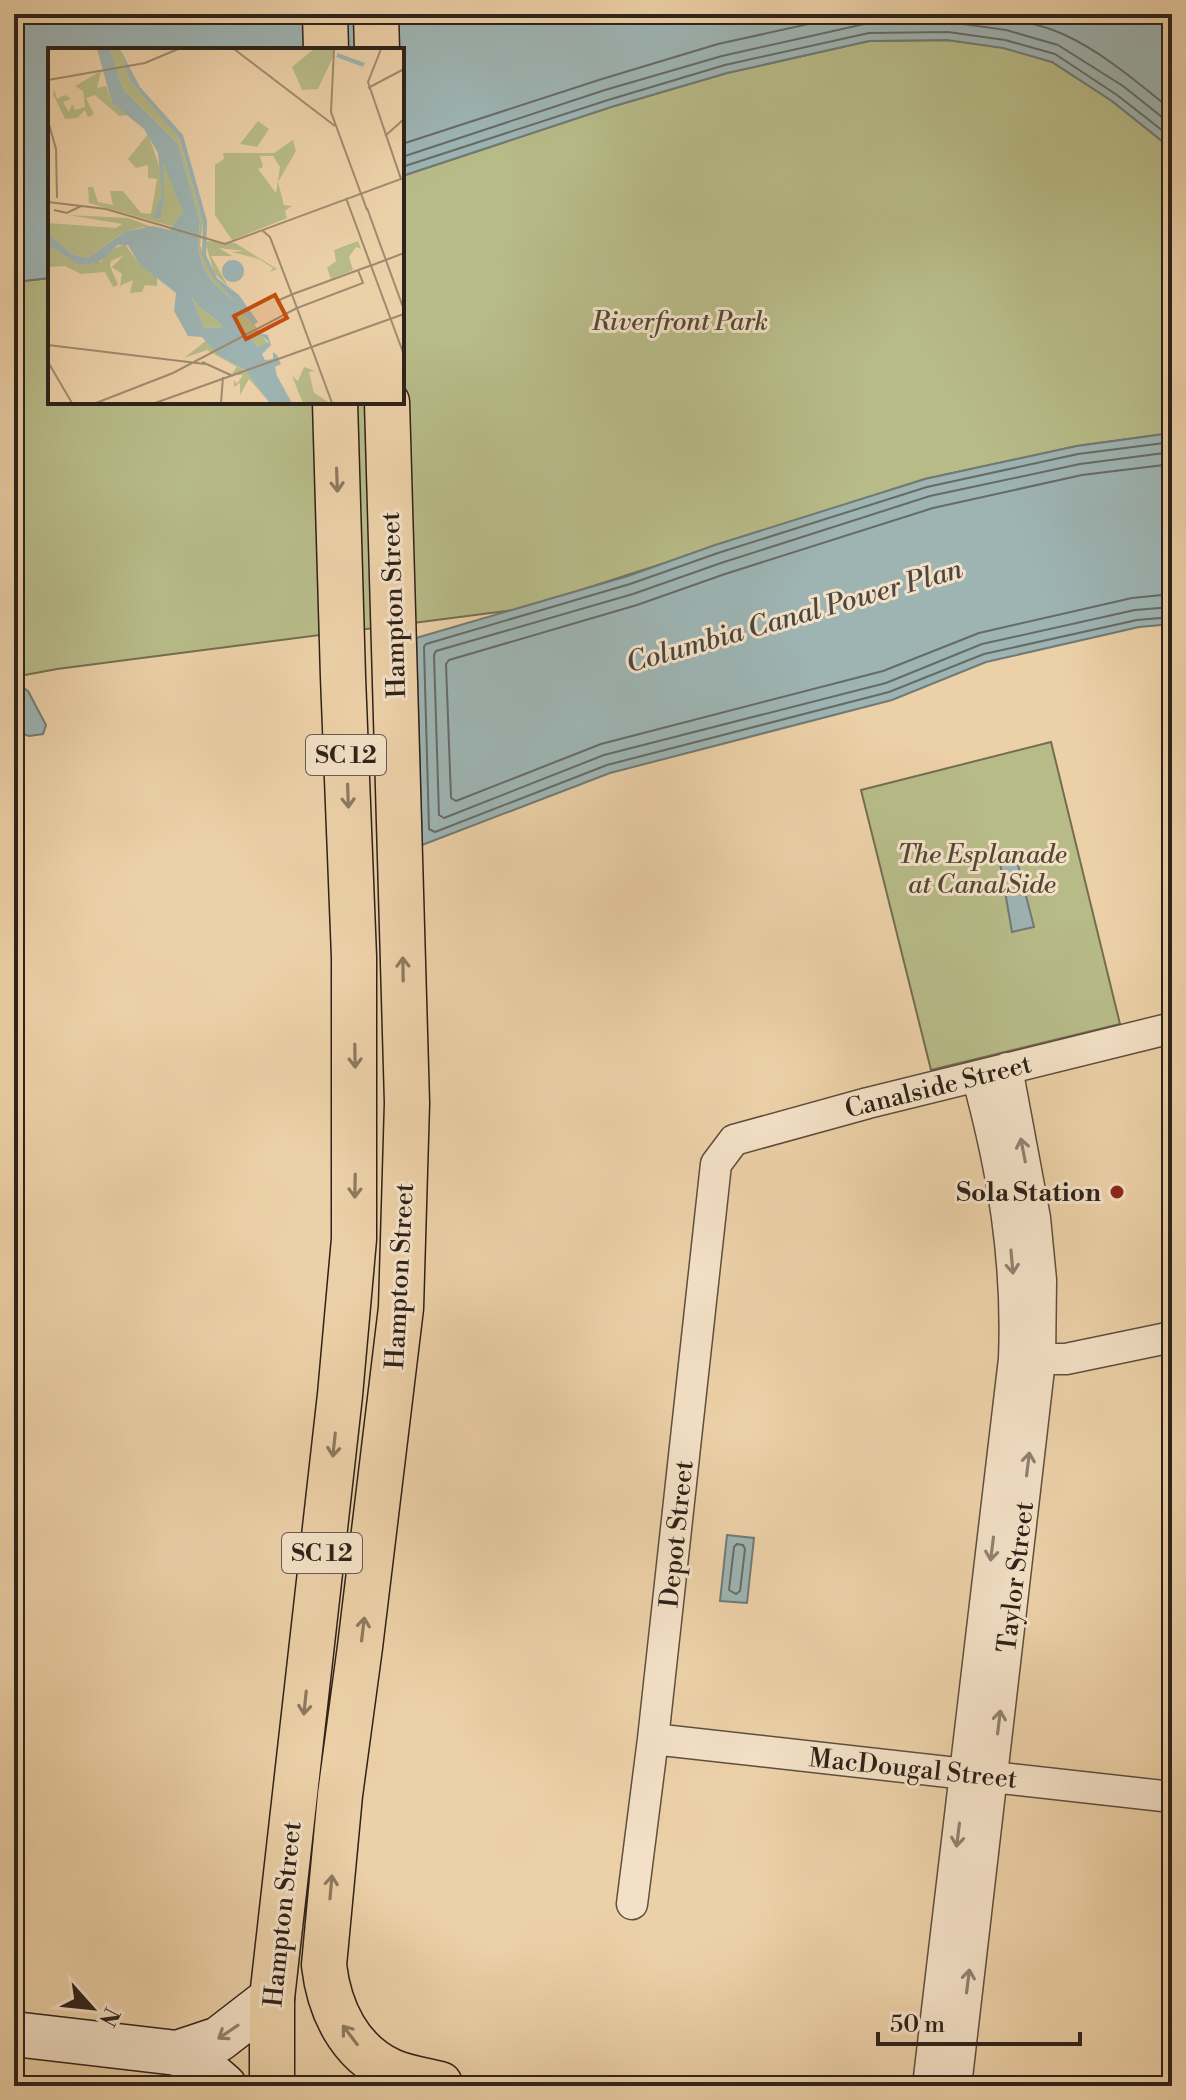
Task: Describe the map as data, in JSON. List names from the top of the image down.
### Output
{
  "streets": {
    "highway": ["Hampton Street", "SC 12"],
    "street": [
      "Canalside Street",
      "Depot Street",
      "Taylor Street",
      "MacDougal Street"
    ]
  },
  "crossings": [
    ["Canalside Street", "Depot Street"],
    ["Canalside Street", "Taylor Street"],
    ["Depot Street", "MacDougal Street"],
    ["Taylor Street", "MacDougal Street"]
  ],
  "water": ["Columbia Canal Power Plan"],
  "parks": ["Riverfront Park", "The Esplanade at CanalSide"],
  "places": ["Sola Station"],
  "scale_bar": "50 m",
  "north": "bottom right"
}
